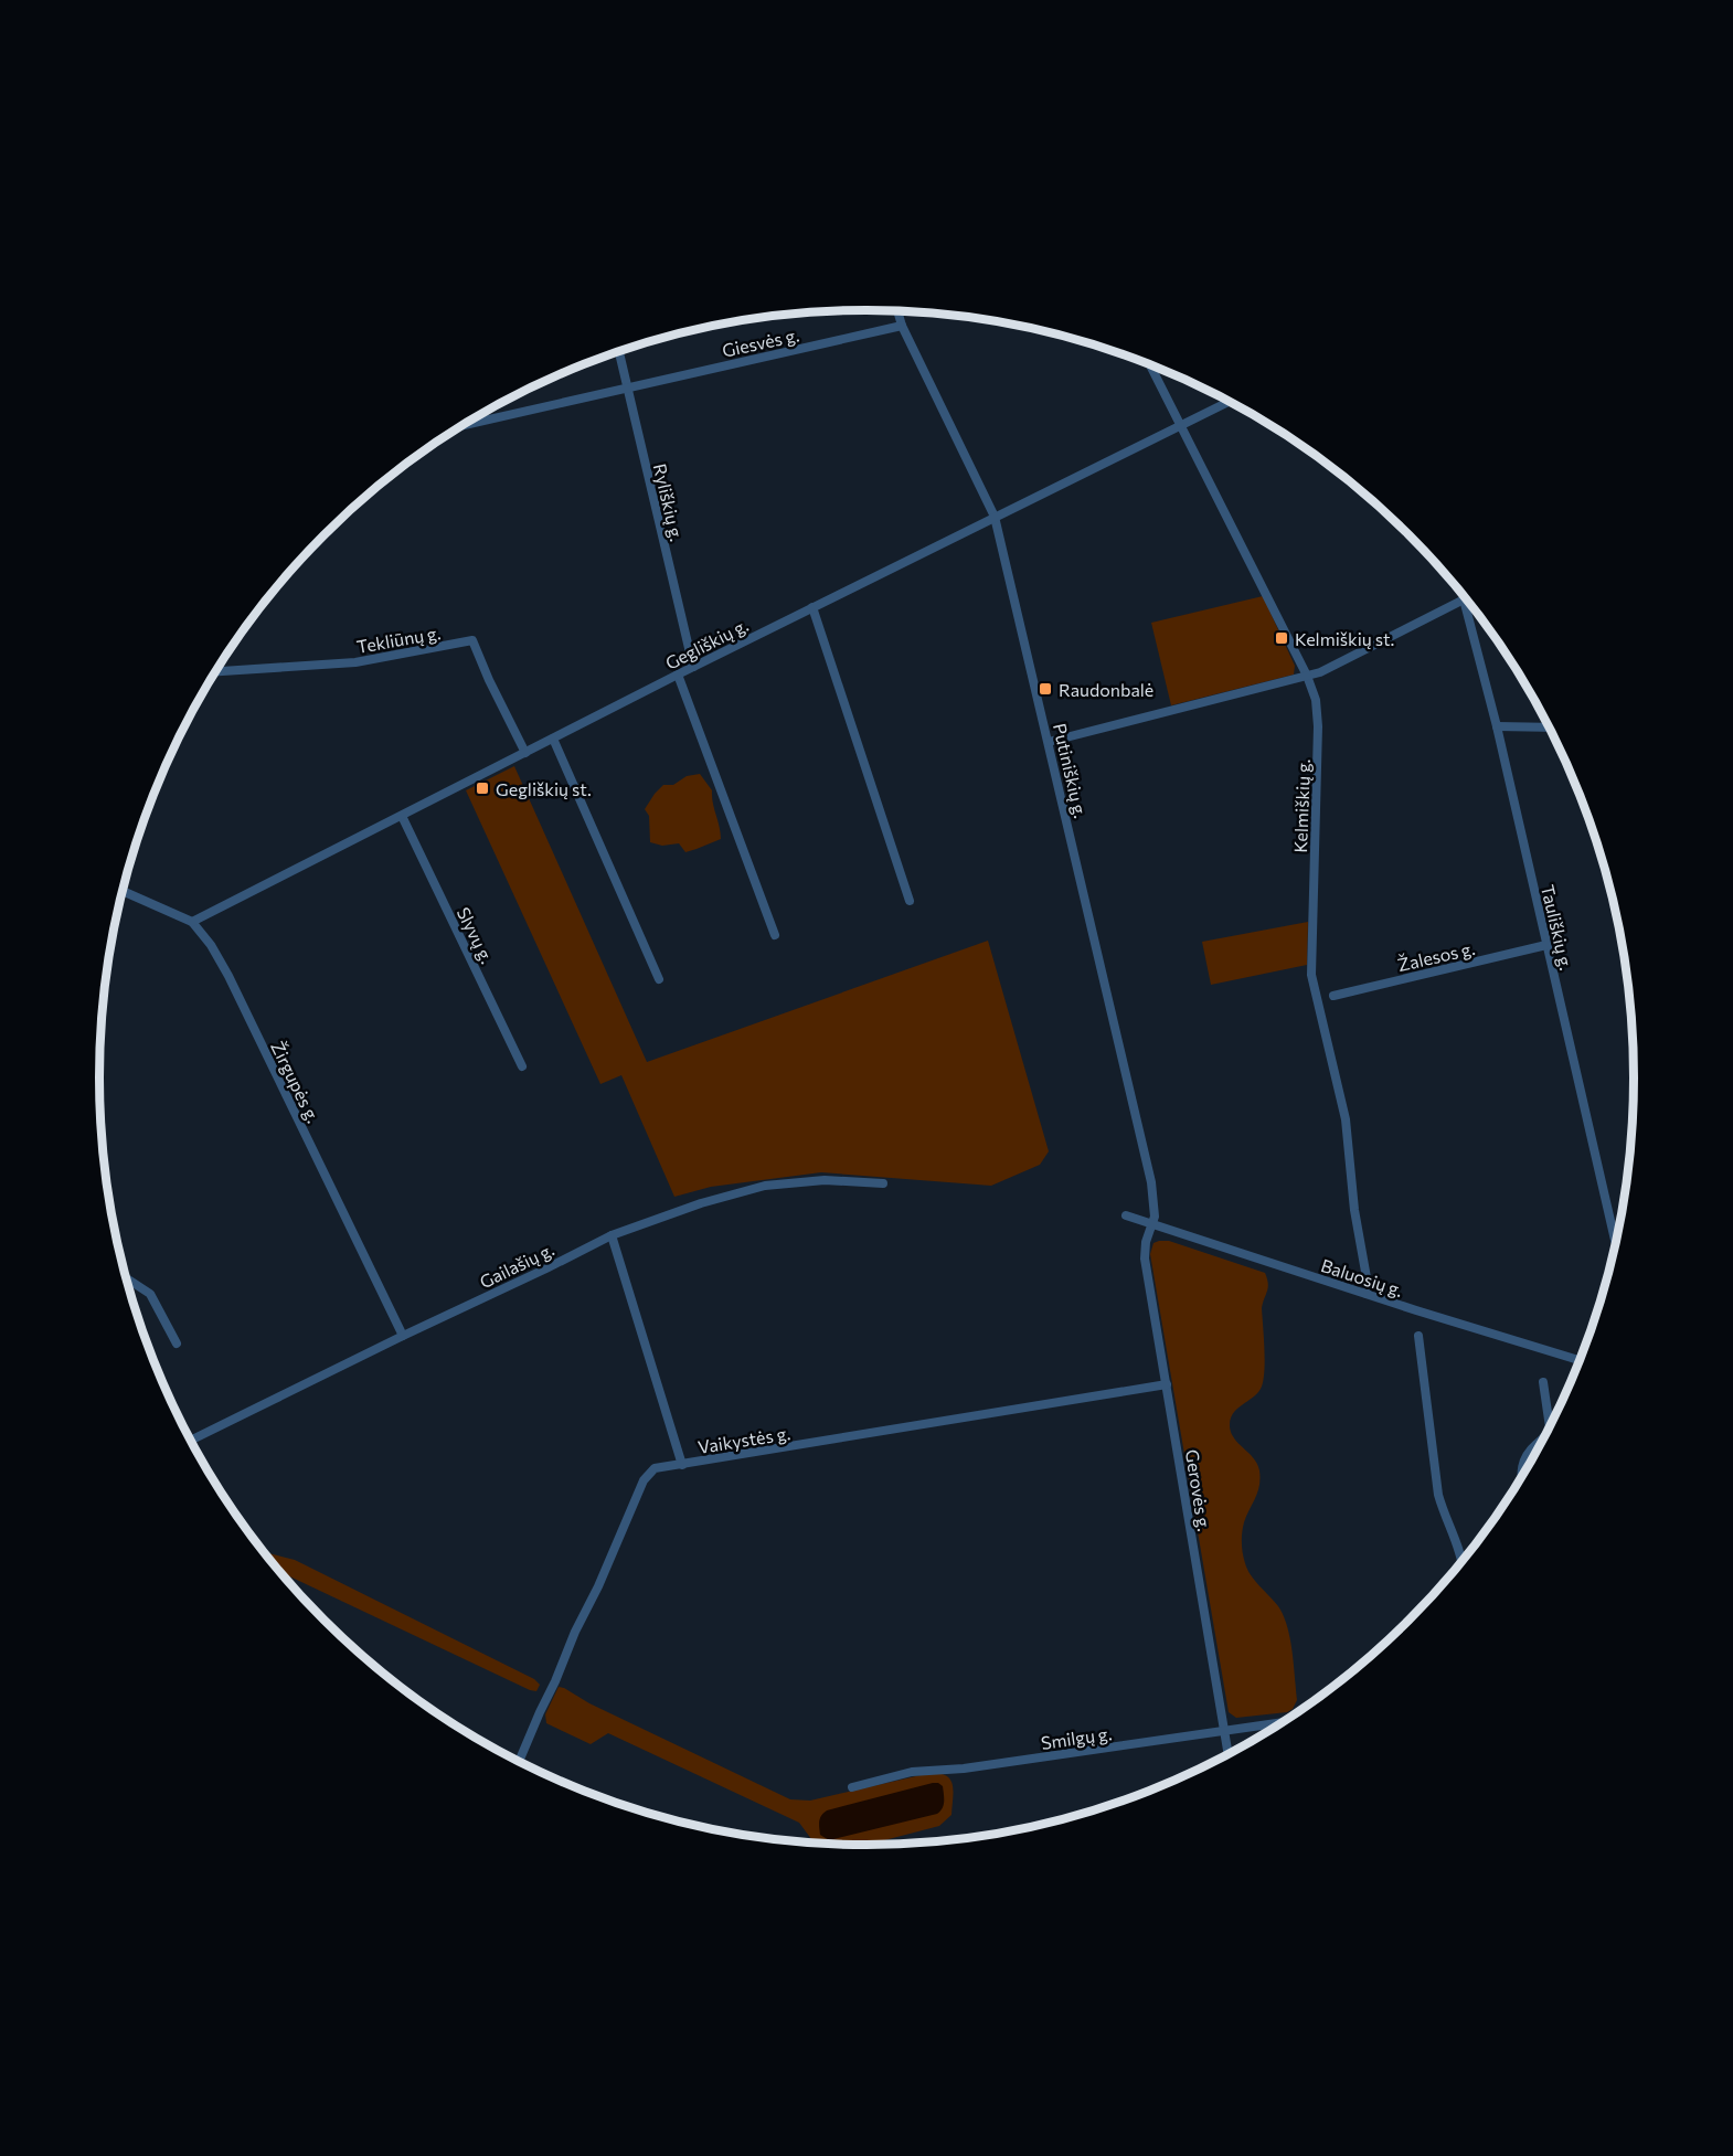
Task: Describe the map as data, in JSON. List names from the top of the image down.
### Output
{
  "streets": {
    "street": [
      "Giesvės g.",
      "Ryliškių g.",
      "Tekliūnų g.",
      "Gegliškių g.",
      "Putiniškių g.",
      "Kelmiškių g.",
      "Tauliškių g.",
      "Slyvų g.",
      "Žalesos g.",
      "Žirgupės g.",
      "Gailašių g.",
      "Baluosių g.",
      "Vaikystės g.",
      "Gerovės g.",
      "Smilgų g."
    ]
  },
  "crossings": [
    ["Giesvės g.", "Ryliškių g."],
    ["Giesvės g.", "Putiniškių g."],
    ["Ryliškių g.", "Gegliškių g."],
    ["Tekliūnų g.", "Gegliškių g."],
    ["Gegliškių g.", "Putiniškių g."],
    ["Gegliškių g.", "Kelmiškių g."],
    ["Gegliškių g.", "Slyvų g."],
    ["Gegliškių g.", "Žirgupės g."],
    ["Putiniškių g.", "Baluosių g."],
    ["Putiniškių g.", "Gerovės g."],
    ["Kelmiškių g.", "Baluosių g."],
    ["Tauliškių g.", "Žalesos g."],
    ["Žirgupės g.", "Gailašių g."],
    ["Baluosių g.", "Gerovės g."],
    ["Vaikystės g.", "Gerovės g."],
    ["Gerovės g.", "Smilgų g."]
  ],
  "places": {
    "transit": ["Kelmiškių st.", "Raudonbalė", "Gegliškių st."]
  }
}
